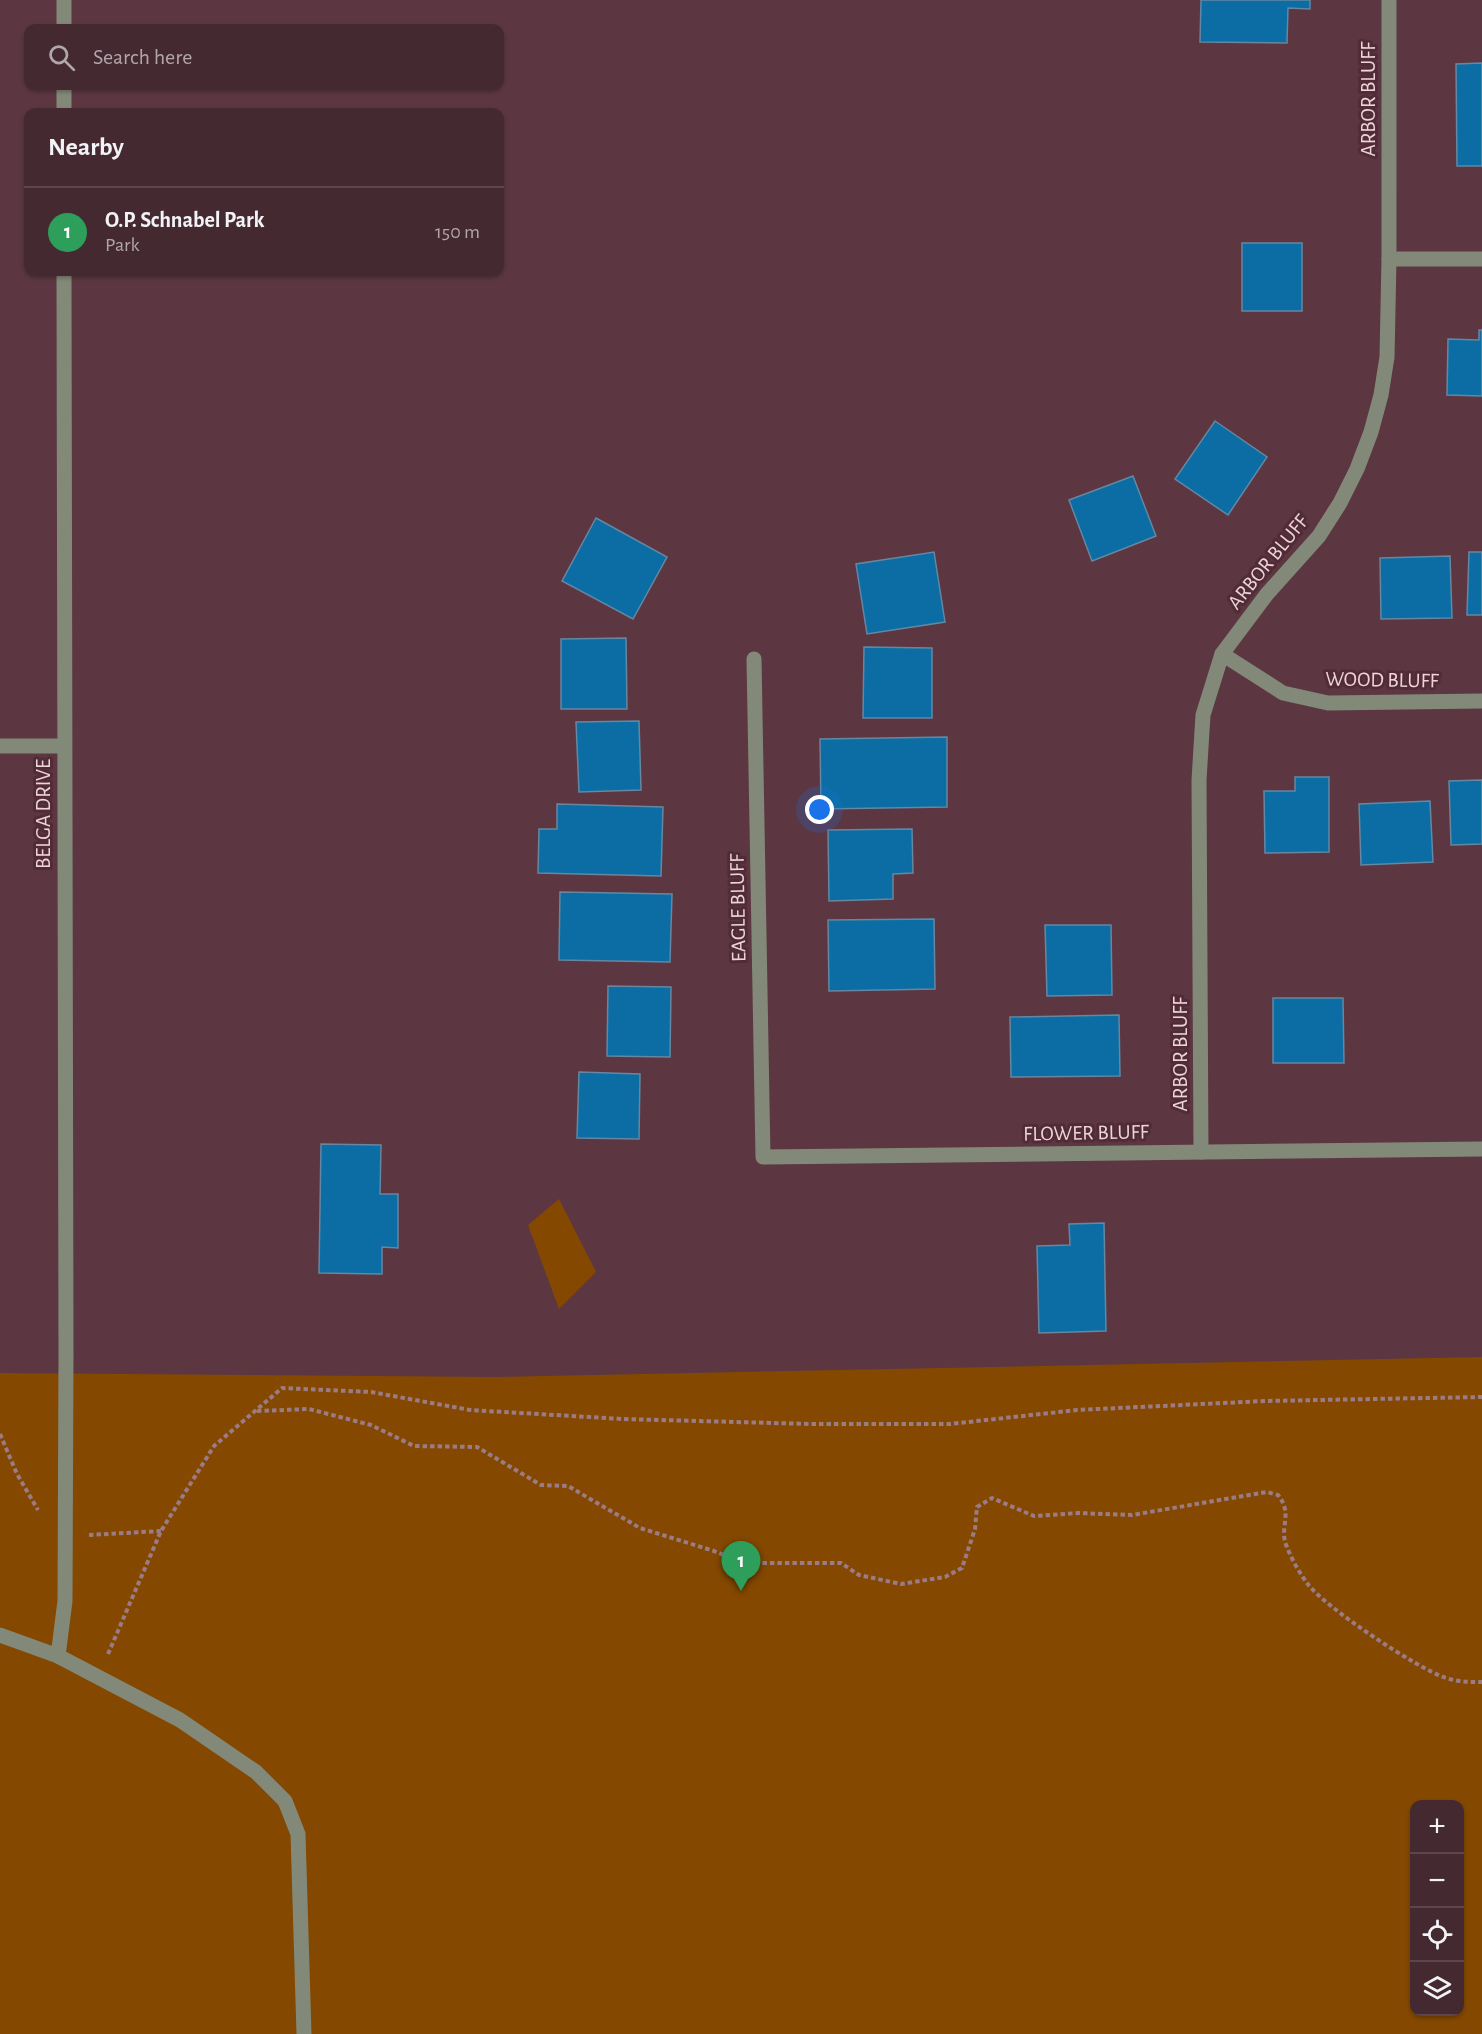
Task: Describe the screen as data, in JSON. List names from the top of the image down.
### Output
{
  "streets": {
    "street": [
      "ARBOR BLUFF",
      "WOOD BLUFF",
      "BELGA DRIVE",
      "EAGLE BLUFF",
      "FLOWER BLUFF"
    ]
  },
  "crossings": [
    ["ARBOR BLUFF", "WOOD BLUFF"],
    ["ARBOR BLUFF", "FLOWER BLUFF"],
    ["EAGLE BLUFF", "FLOWER BLUFF"]
  ],
  "page": {
    "search": "Search here",
    "heading": "Nearby",
    "list": [
      {
        "mark": "1",
        "name": "O.P. Schnabel Park",
        "note": "Park",
        "value": "150 m"
      }
    ],
    "pins": "1",
    "map_buttons": ["+", "−"]
  }
}
